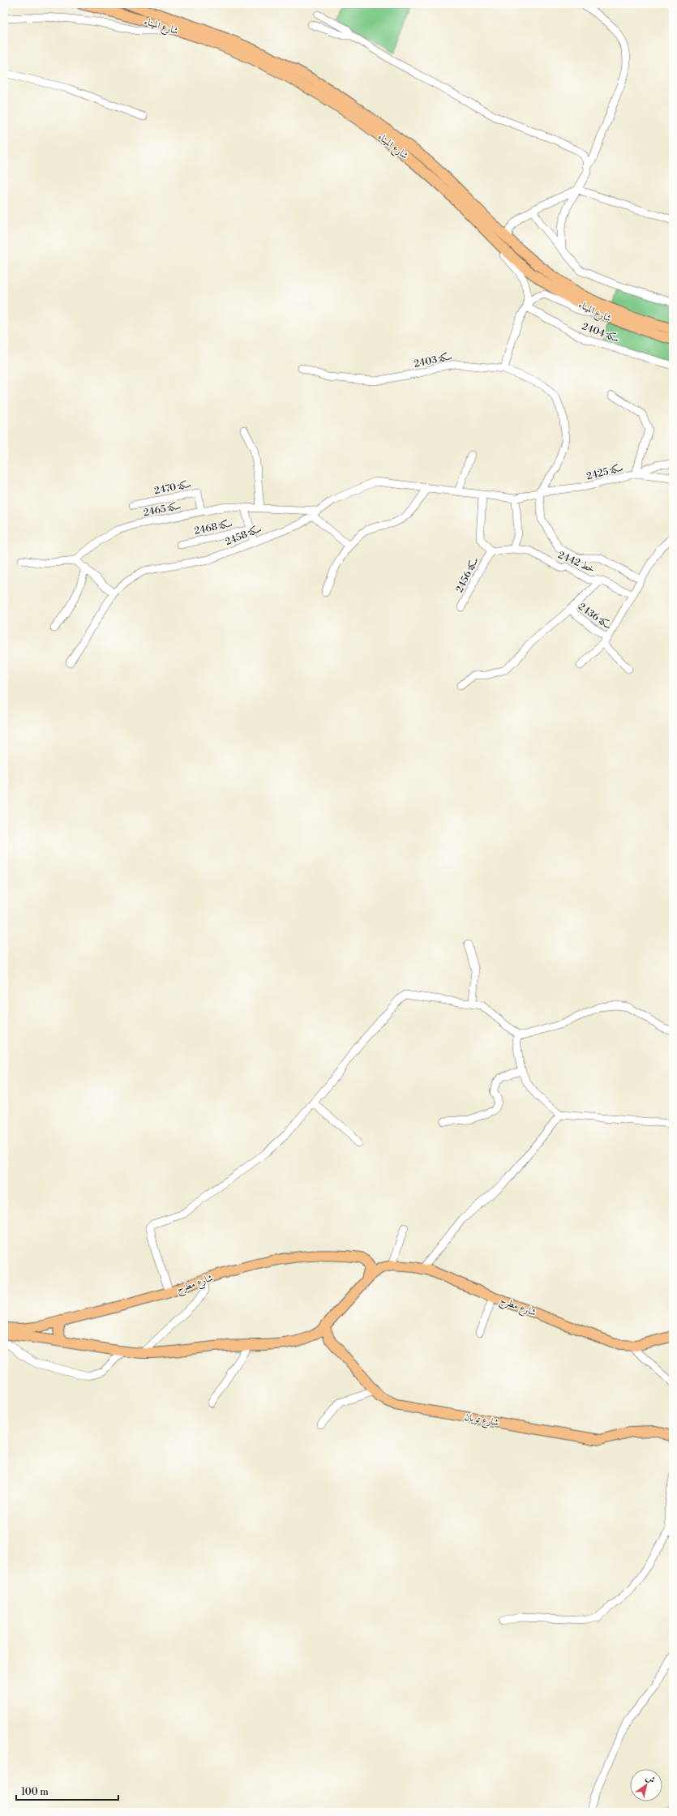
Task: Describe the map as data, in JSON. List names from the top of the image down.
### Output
{
  "streets": {
    "main road": ["شارع الميناء", "شارع مطرح", "شارع تويان"],
    "street": [
      "سكة 2404",
      "سكة 2403",
      "سكة 2425",
      "سكة 2470",
      "سكة 2465",
      "سكة 2468",
      "سكة 2458",
      "2442 خط",
      "سكة 2456",
      "سكة 2436"
    ]
  },
  "crossings": [
    ["سكة 2403", "سكة 2425"],
    ["سكة 2403", "سكة 2458"],
    ["سكة 2425", "سكة 2458"],
    ["سكة 2470", "سكة 2465"],
    ["سكة 2465", "سكة 2458"],
    ["سكة 2458", "سكة 2456"],
    ["2442 خط", "سكة 2456"],
    ["2442 خط", "سكة 2436"],
    ["شارع مطرح", "شارع تويان"]
  ],
  "scale_bar": "100 m",
  "north": "top right"
}
